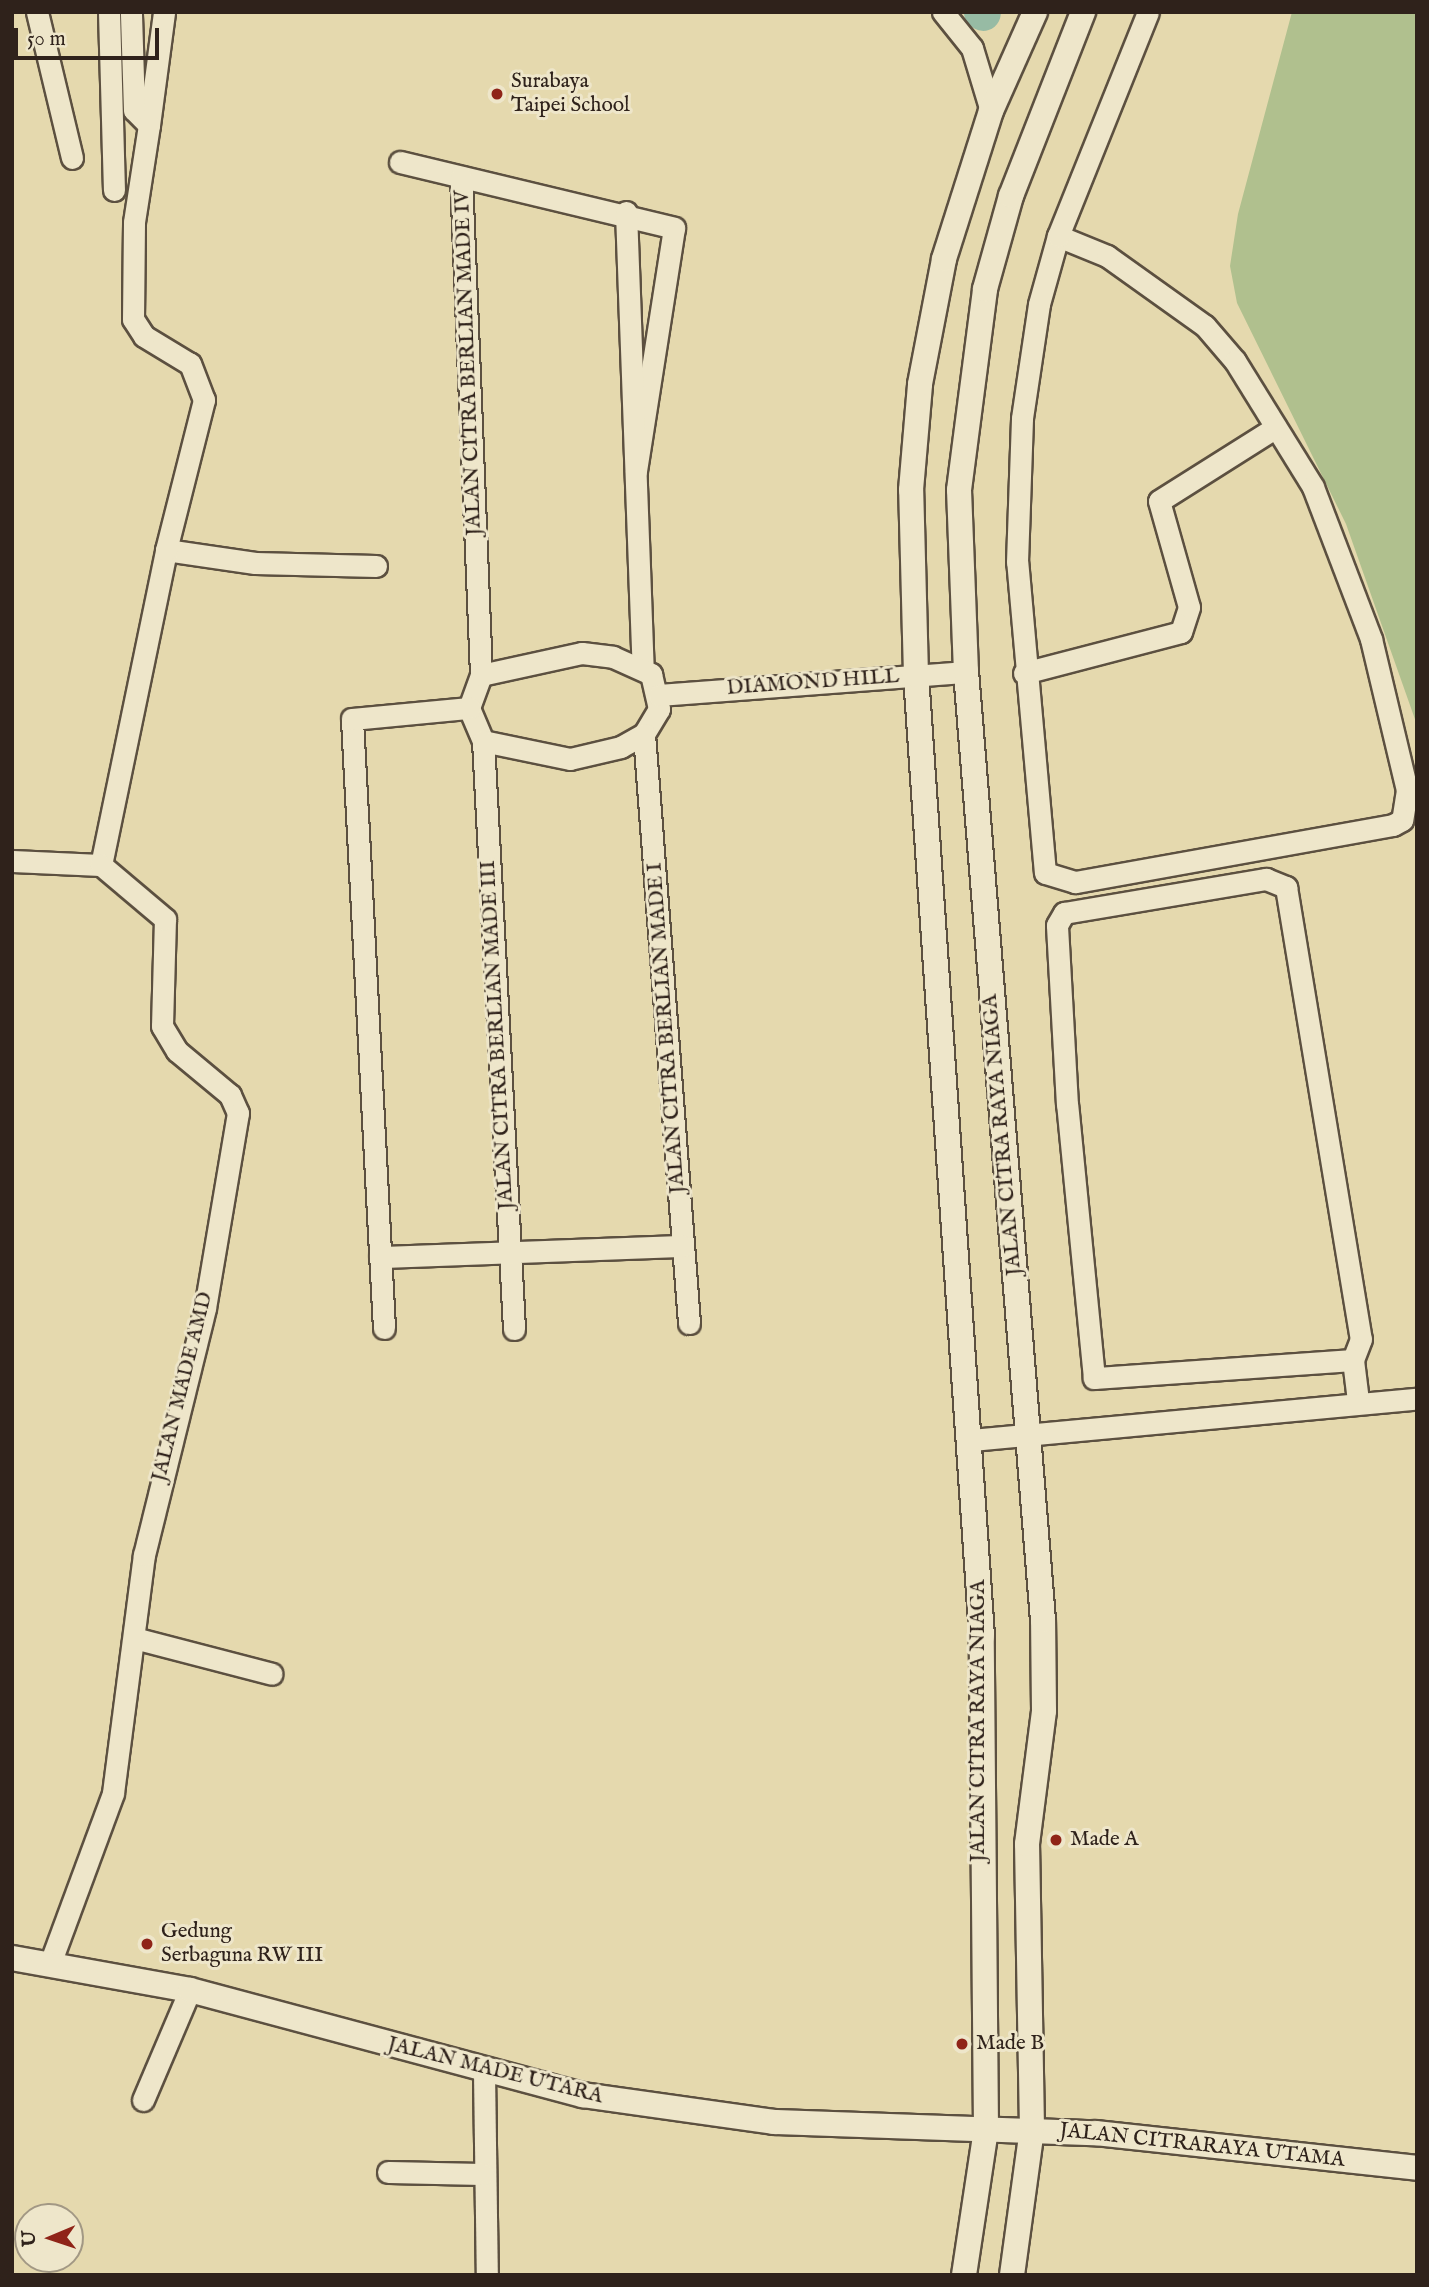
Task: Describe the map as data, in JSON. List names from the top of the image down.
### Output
{
  "streets": {
    "street": [
      "JALAN CITRA BERLIAN MADE IV",
      "DIAMOND HILL",
      "JALAN CITRA BERLIAN MADE I",
      "JALAN CITRA BERLIAN MADE III",
      "JALAN CITRA RAYA NIAGA",
      "JALAN MADE AMD",
      "JALAN MADE UTARA",
      "JALAN CITRARAYA UTAMA"
    ]
  },
  "crossings": [
    ["DIAMOND HILL", "JALAN CITRA RAYA NIAGA"],
    ["JALAN CITRA RAYA NIAGA", "JALAN MADE UTARA"],
    ["JALAN CITRA RAYA NIAGA", "JALAN CITRARAYA UTAMA"],
    ["JALAN MADE AMD", "JALAN MADE UTARA"],
    ["JALAN MADE UTARA", "JALAN CITRARAYA UTAMA"]
  ],
  "places": [
    "Surabaya Taipei School",
    "Made A",
    "Gedung Serbaguna RW III",
    "Made B"
  ],
  "scale_bar": "50 m",
  "north": "left"
}
